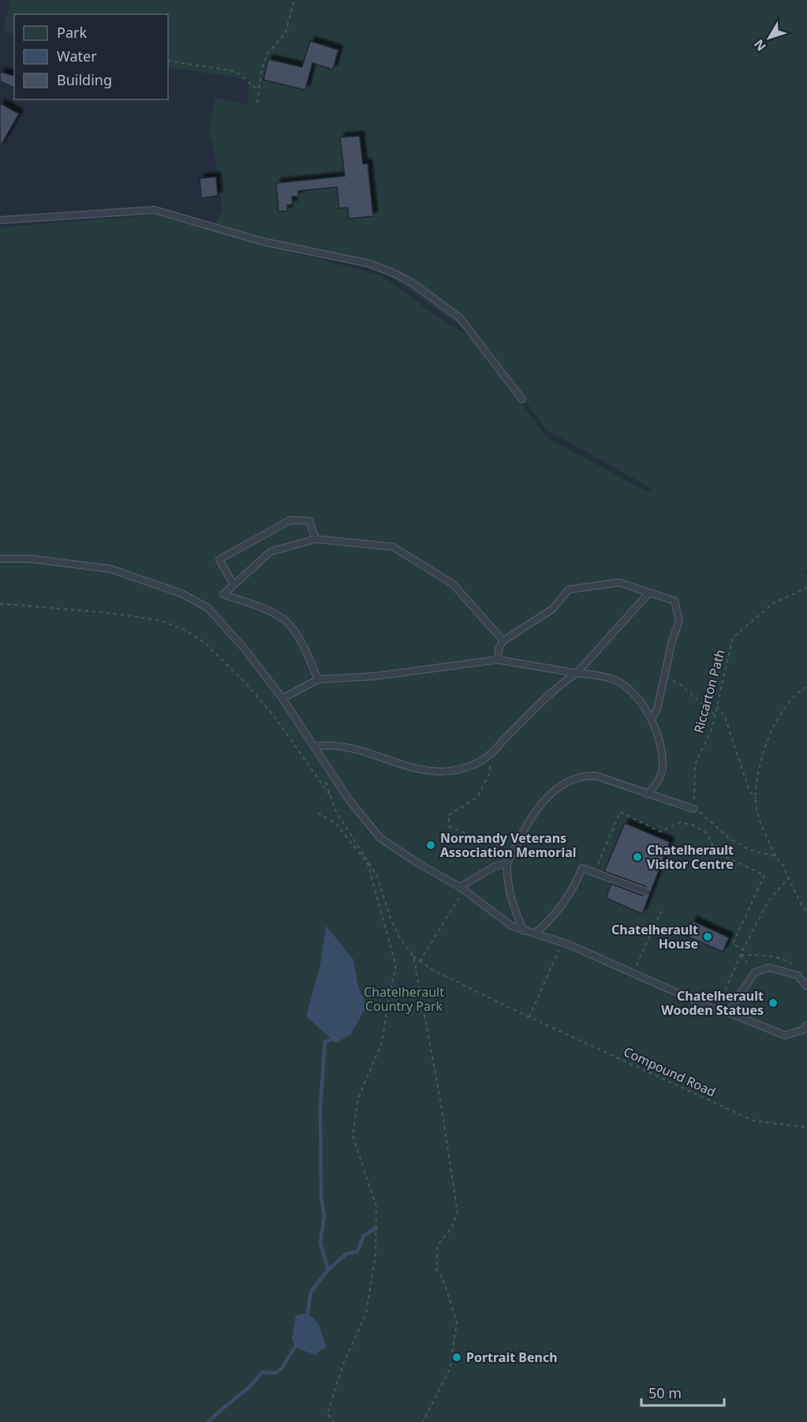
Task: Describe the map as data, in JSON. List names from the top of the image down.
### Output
{
  "streets": {
    "path": ["Riccarton Path", "Compound Road"]
  },
  "parks": ["Chatelherault Country Park"],
  "places": [
    "Normandy Veterans Association Memorial",
    "Chatelherault Visitor Centre",
    "Chatelherault House",
    "Chatelherault Wooden Statues",
    "Portrait Bench"
  ],
  "legend": ["Park", "Water", "Building"],
  "scale_bar": "50 m",
  "north": "bottom left"
}
